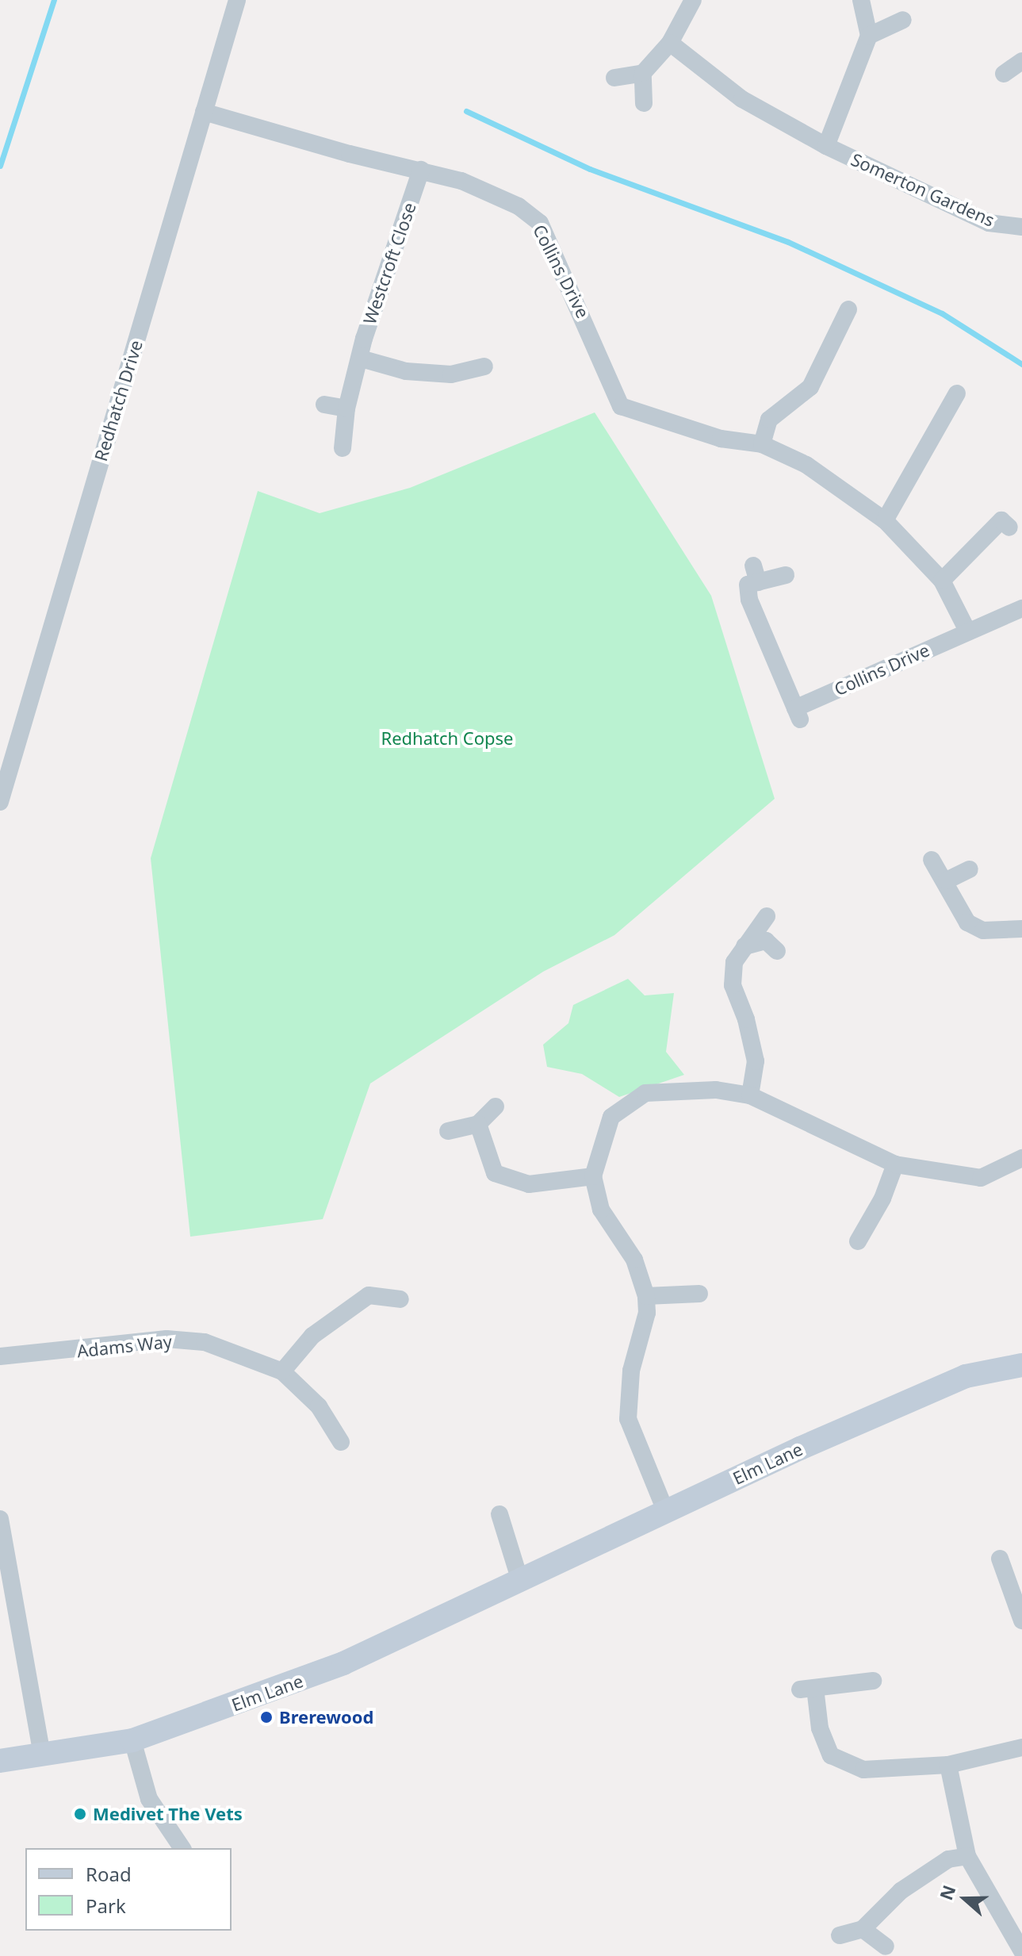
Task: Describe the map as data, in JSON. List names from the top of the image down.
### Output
{
  "streets": {
    "street": [
      "Somerton Gardens",
      "Westcroft Close",
      "Collins Drive",
      "Redhatch Drive",
      "Adams Way",
      "Elm Lane"
    ]
  },
  "crossings": [
    ["Westcroft Close", "Collins Drive"],
    ["Collins Drive", "Redhatch Drive"]
  ],
  "parks": ["Redhatch Copse"],
  "places": ["Brerewood", "Medivet The Vets"],
  "legend": ["Road", "Park"],
  "north": "left"
}
